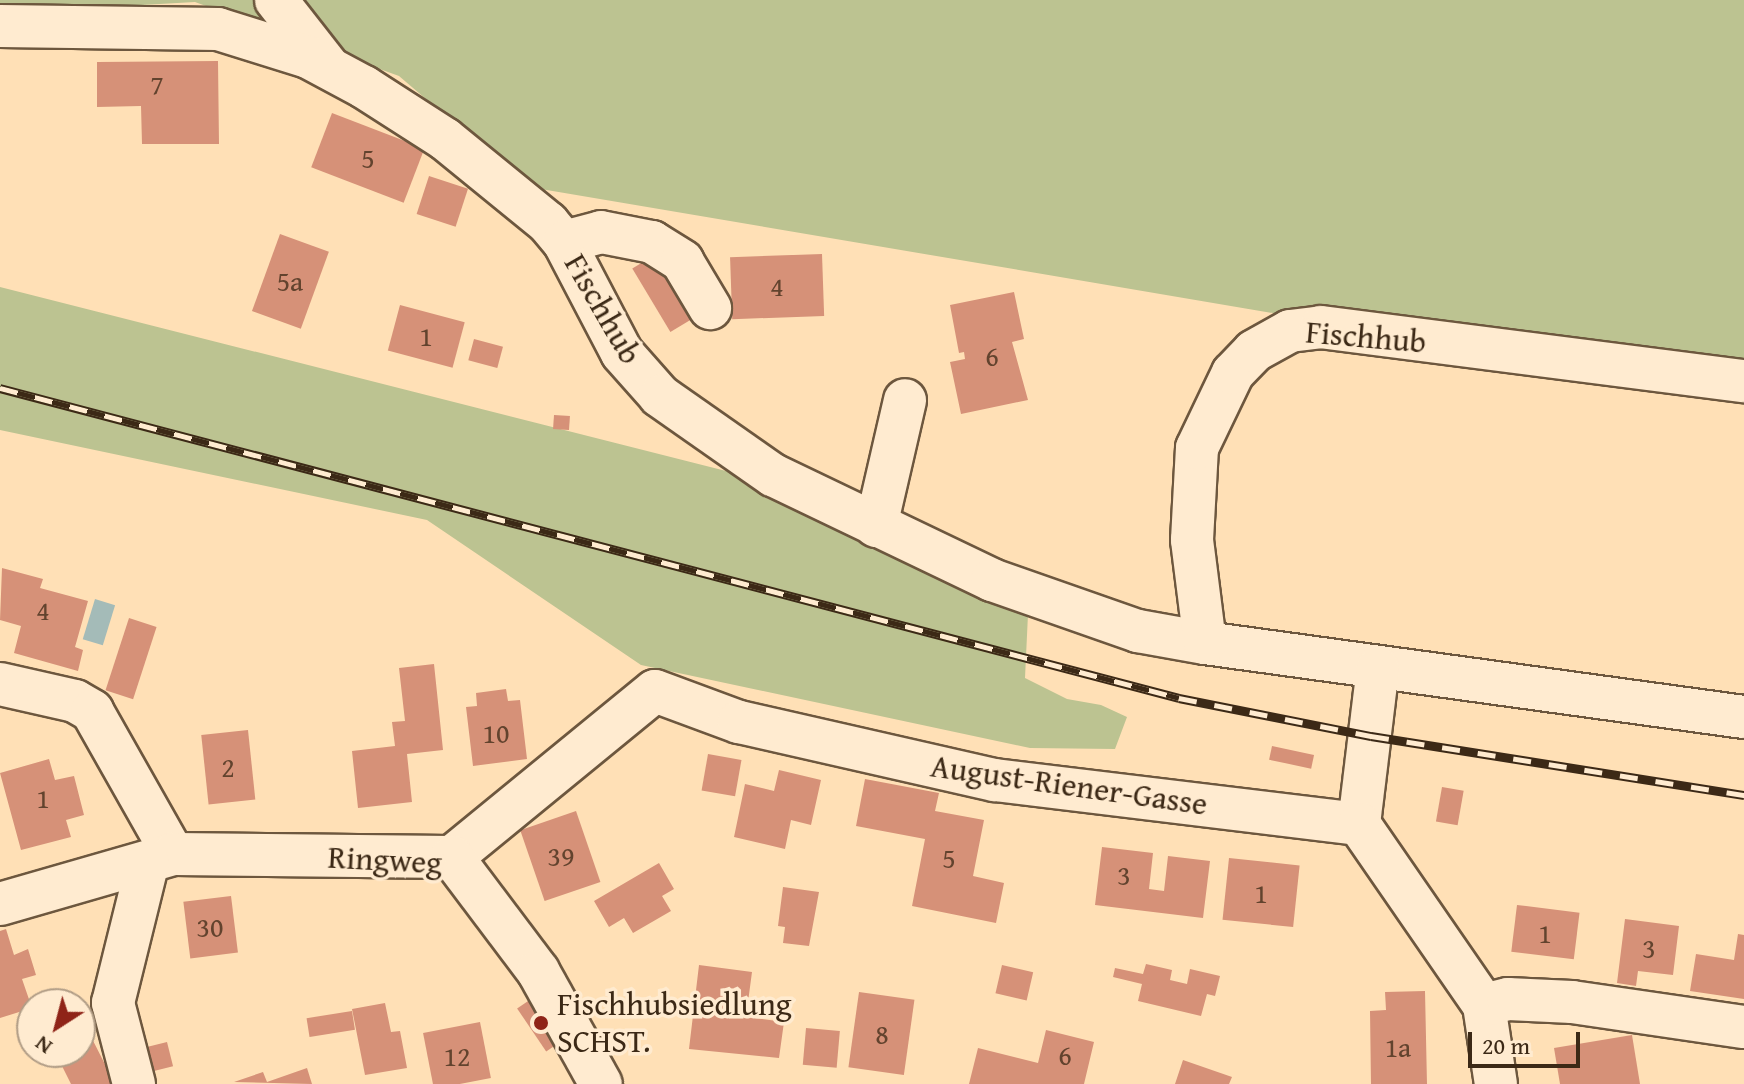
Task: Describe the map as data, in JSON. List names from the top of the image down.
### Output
{
  "streets": {
    "street": ["Fischhub", "August-Riener-Gasse", "Ringweg"]
  },
  "crossings": [
    ["August-Riener-Gasse", "Ringweg"]
  ],
  "places": ["Fischhubsiedlung SCHST."],
  "house_numbers": [
    "7",
    "5",
    "5a",
    "4",
    "1",
    "6",
    "4",
    "10",
    "2",
    "1",
    "39",
    "5",
    "3",
    "1",
    "30",
    "1",
    "3",
    "8",
    "1a",
    "6",
    "12"
  ],
  "scale_bar": "20 m",
  "north": "bottom left"
}
